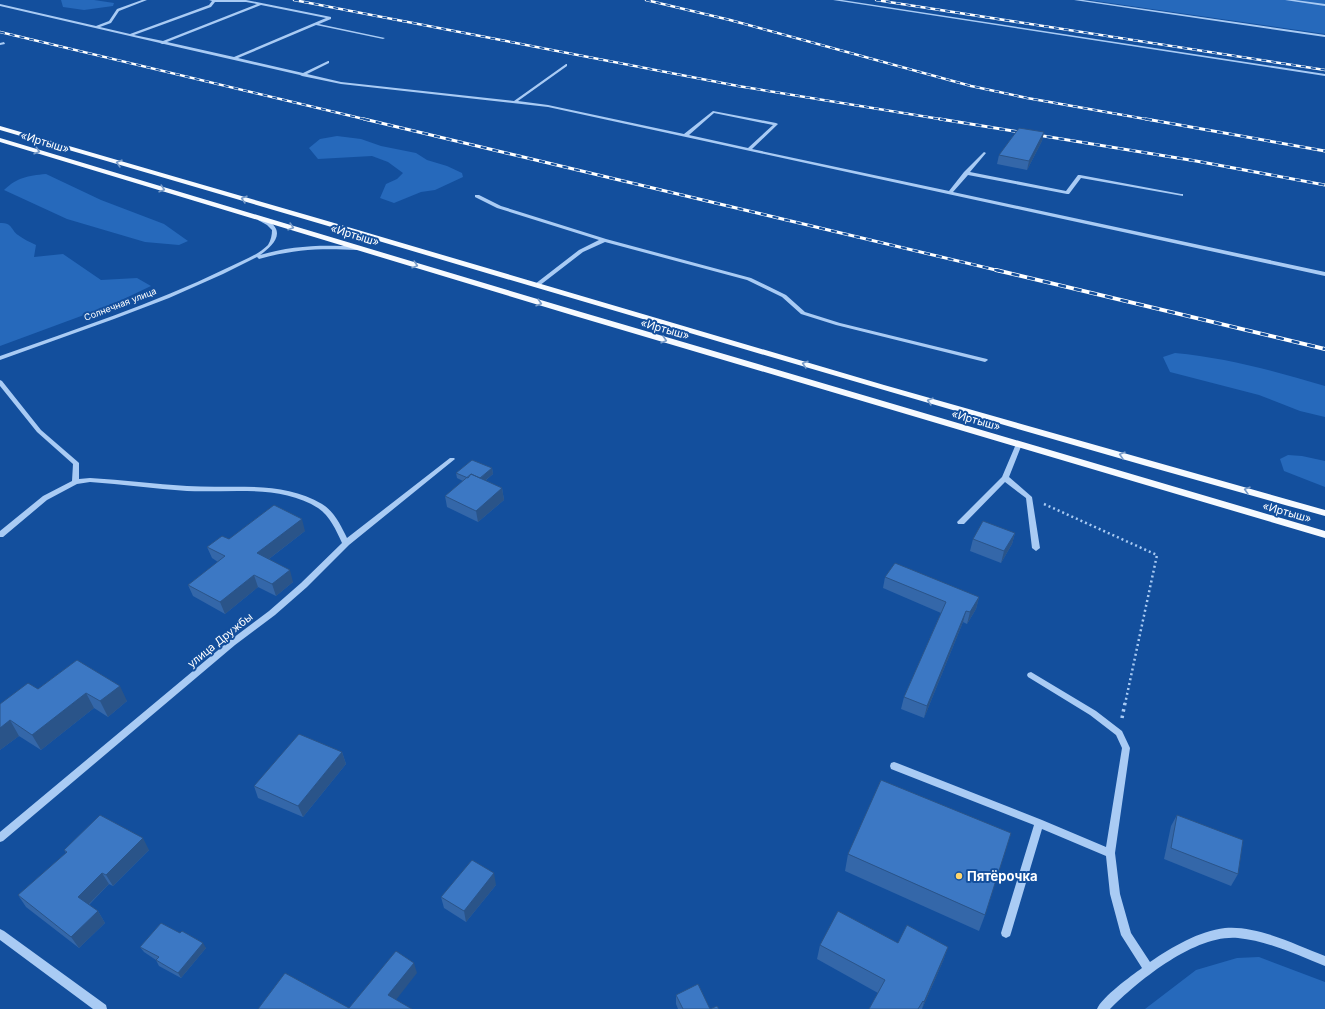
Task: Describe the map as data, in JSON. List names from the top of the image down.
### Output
{
  "streets": {
    "main road": ["«Иртыш»"],
    "street": ["Солнечная улица", "улица Дружбы"]
  },
  "places": ["Пятёрочка"]
}
